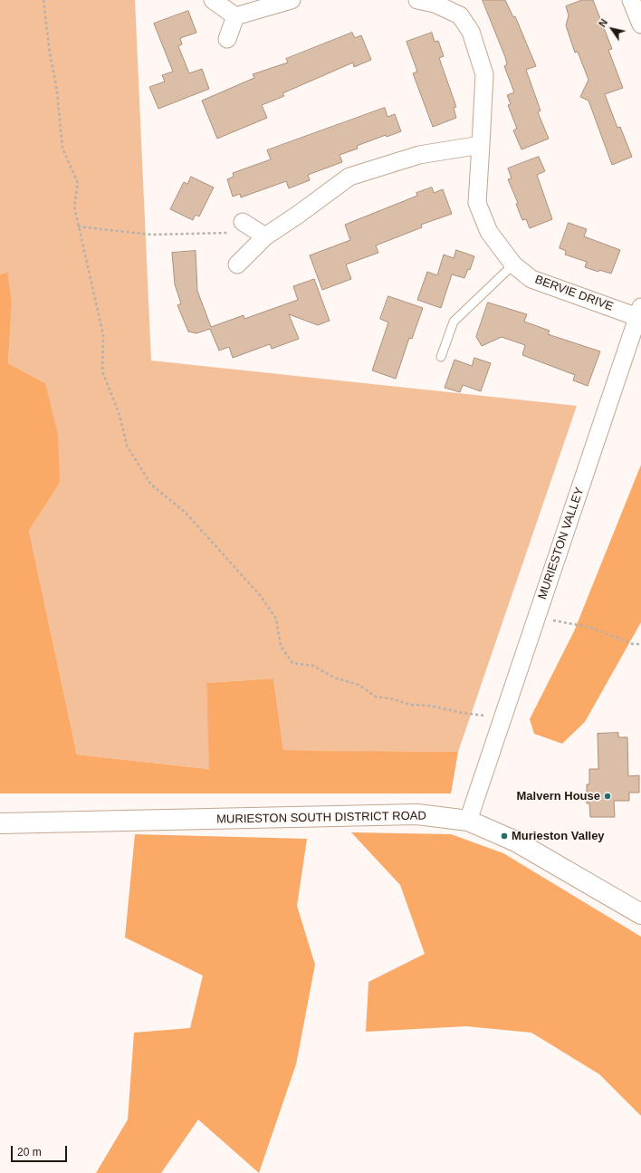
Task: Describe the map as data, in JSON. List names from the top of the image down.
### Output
{
  "streets": {
    "street": ["BERVIE DRIVE", "MURIESTON VALLEY", "MURIESTON SOUTH DISTRICT ROAD"]
  },
  "crossings": [
    ["BERVIE DRIVE", "MURIESTON VALLEY"],
    ["MURIESTON VALLEY", "MURIESTON SOUTH DISTRICT ROAD"]
  ],
  "places": ["Malvern House", "Murieston Valley"],
  "scale_bar": "20 m",
  "north": "top left"
}
